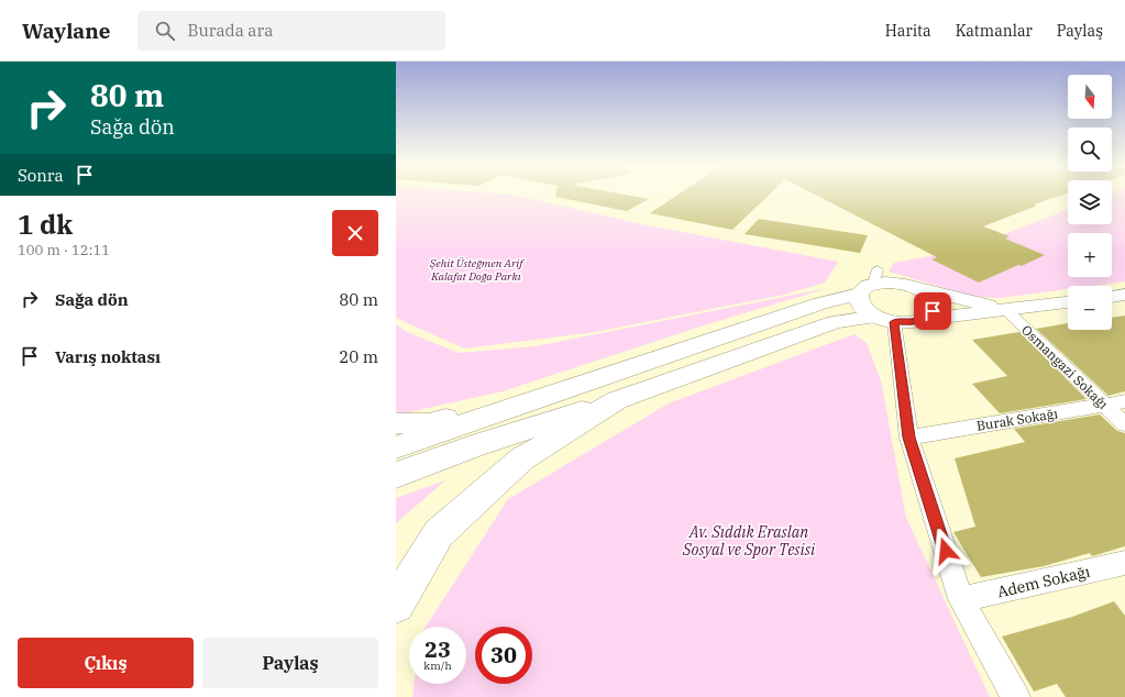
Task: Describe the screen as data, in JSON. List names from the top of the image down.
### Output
{
  "streets": {
    "street": ["Osmangazi Sokağı", "Burak Sokağı", "Adem Sokağı"]
  },
  "crossings": [
    ["Osmangazi Sokağı", "Burak Sokağı"]
  ],
  "parks": ["Şehit Üsteğmen Arif Kalafat Doğa Parkı", "Av. Sıddık Eraslan Sosyal ve Spor Tesisi"],
  "north": "bottom",
  "page": {
    "header": "Waylane",
    "search": "Burada ara",
    "nav": ["Harita", "Katmanlar", "Paylaş"],
    "turn": ["80 m", "Sağa dön"],
    "map_buttons": ["+", "−"],
    "then": "Sonra",
    "heading": ["1 dk", "100 m · 12:11"],
    "list": [
      {
        "name": "Sağa dön",
        "value": "80 m"
      },
      {
        "name": "Varış noktası",
        "value": "20 m"
      }
    ],
    "speed": "23 km/h",
    "limit": "30",
    "buttons": ["Çıkış", "Paylaş"]
  }
}
